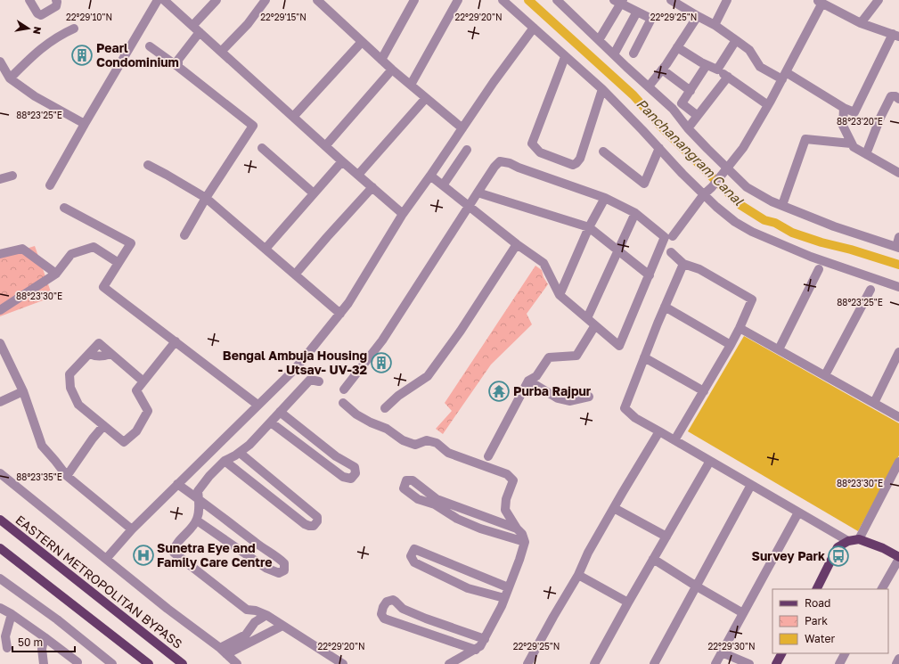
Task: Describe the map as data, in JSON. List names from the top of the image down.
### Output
{
  "streets": {
    "main road": ["EASTERN METROPOLITAN BYPASS"]
  },
  "water": ["Panchanangram Canal"],
  "places": {
    "building": ["Pearl Condominium", "Bengal Ambuja Housing - Utsav- UV-32"],
    "temple": ["Purba Rajpur"],
    "hospital": ["Sunetra Eye and Family Care Centre"],
    "bus stop": ["Survey Park"]
  },
  "legend": ["Road", "Park", "Water"],
  "scale_bar": "50 m",
  "north": "right",
  "coordinates": [
    "22°29'10\"N",
    "22°29'15\"N",
    "22°29'20\"N",
    "22°29'25\"N",
    "88°23'25\"E",
    "88°23'20\"E",
    "88°23'30\"E",
    "88°23'35\"E",
    "22°29'30\"N"
  ]
}
